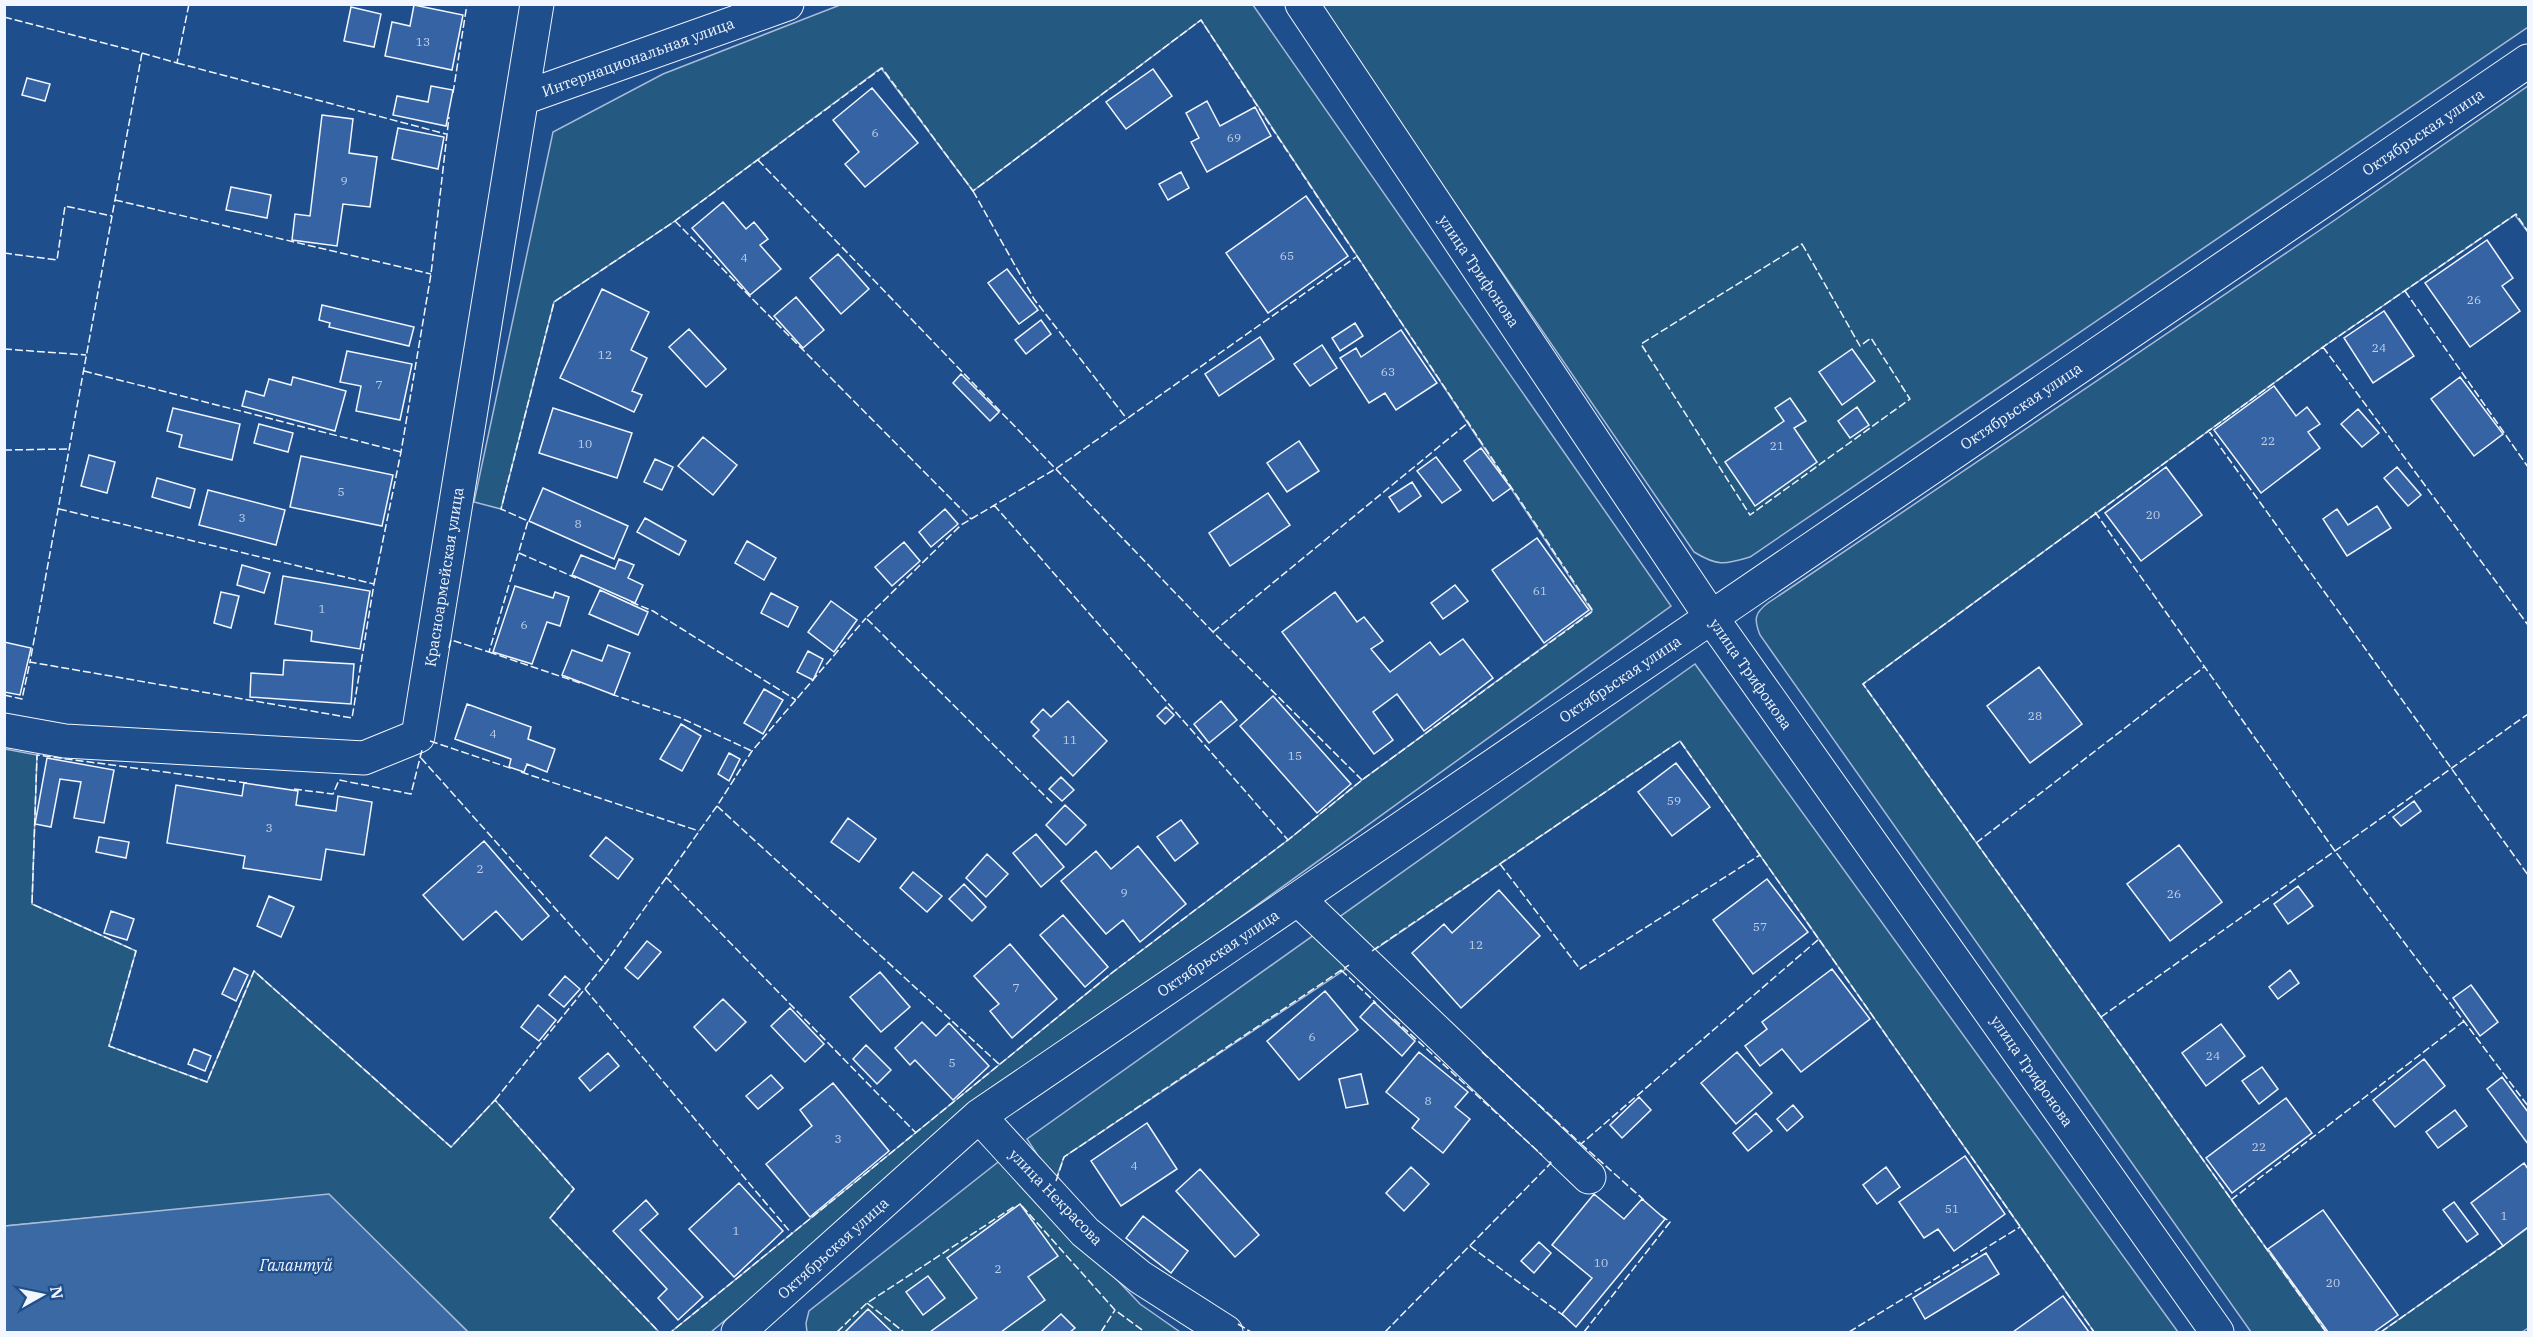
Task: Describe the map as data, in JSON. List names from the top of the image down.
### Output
{
  "streets": {
    "street": [
      "Интернациональная улица",
      "Октябрьская улица",
      "улица Трифонова",
      "Красноармейская улица",
      "улица Некрасова"
    ]
  },
  "crossings": [
    ["Интернациональная улица", "Красноармейская улица"],
    ["Октябрьская улица", "улица Трифонова"],
    ["Октябрьская улица", "улица Некрасова"]
  ],
  "water": ["Галантуй"],
  "house_numbers": [
    "13",
    "6",
    "69",
    "9",
    "65",
    "4",
    "26",
    "24",
    "12",
    "63",
    "7",
    "22",
    "10",
    "21",
    "5",
    "20",
    "3",
    "8",
    "61",
    "1",
    "6",
    "28",
    "4",
    "11",
    "15",
    "59",
    "3",
    "2",
    "9",
    "26",
    "57",
    "12",
    "7",
    "6",
    "24",
    "5",
    "8",
    "3",
    "22",
    "4",
    "51",
    "1",
    "1",
    "10",
    "2",
    "20"
  ],
  "north": "right"
}
